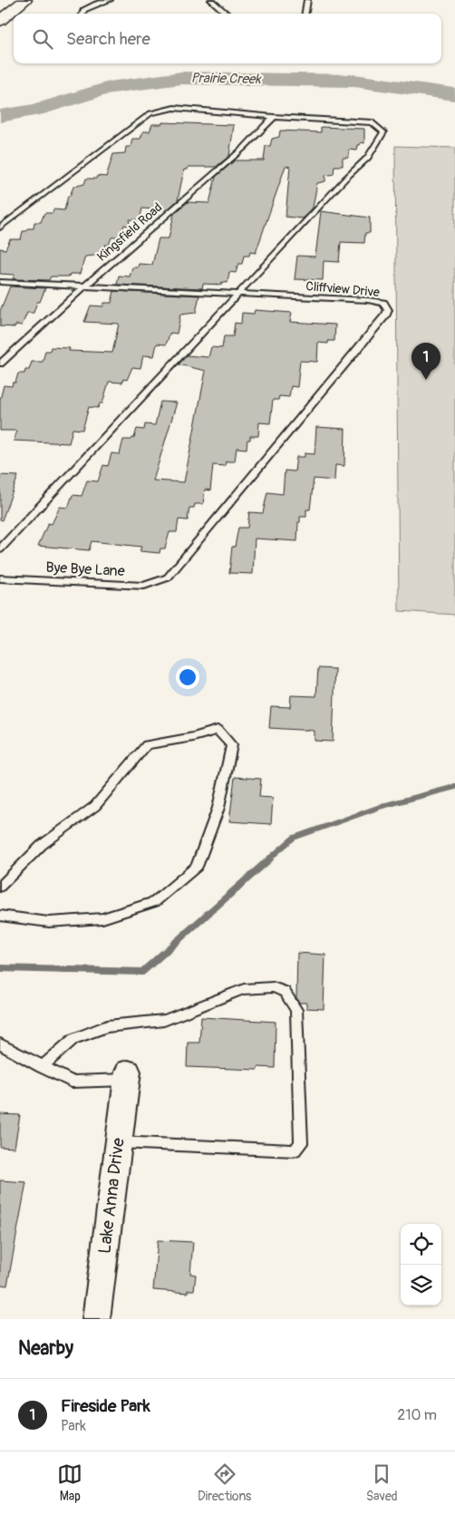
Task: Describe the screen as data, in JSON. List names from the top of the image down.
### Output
{
  "streets": {
    "street": ["Lake Anna Drive"],
    "lane": ["Kingsfield Road", "Cliffview Drive", "Bye Bye Lane"]
  },
  "crossings": [
    ["Kingsfield Road", "Cliffview Drive"],
    ["Cliffview Drive", "Bye Bye Lane"]
  ],
  "water": ["Prairie Creek"],
  "page": {
    "search": "Search here",
    "pins": "1",
    "heading": "Nearby",
    "list": [
      {
        "mark": "1",
        "name": "Fireside Park",
        "note": "Park",
        "value": "210 m"
      }
    ],
    "nav": ["Map", "Directions", "Saved"]
  }
}
